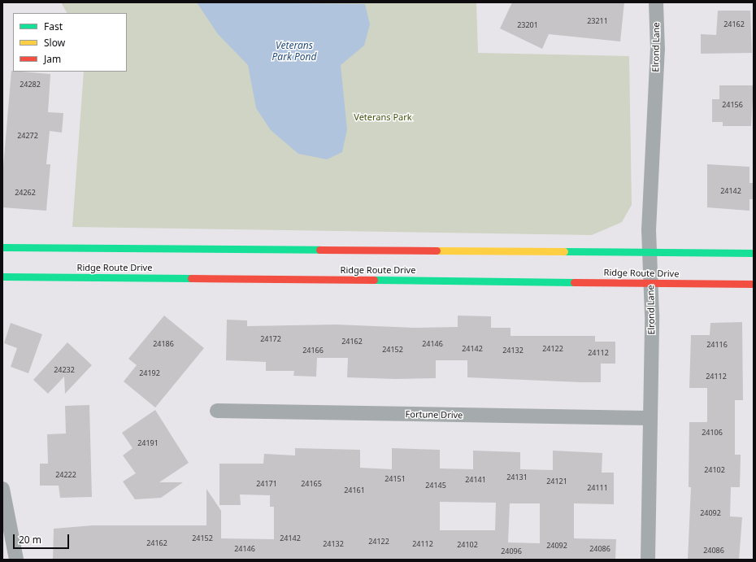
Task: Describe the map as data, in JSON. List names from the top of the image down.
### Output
{
  "streets": {
    "main road": ["Ridge Route Drive"],
    "street": ["Elrond Lane", "Fortune Drive"]
  },
  "crossings": [
    ["Elrond Lane", "Ridge Route Drive"],
    ["Elrond Lane", "Fortune Drive"]
  ],
  "water": ["Veterans Park Pond"],
  "parks": ["Veterans Park"],
  "house_numbers": [
    "23211",
    "24162",
    "23201",
    "24282",
    "24156",
    "24272",
    "24142",
    "24262",
    "24172",
    "24162",
    "24186",
    "24146",
    "24116",
    "24142",
    "24122",
    "24152",
    "24166",
    "24132",
    "24112",
    "24232",
    "24192",
    "24112",
    "24106",
    "24191",
    "24102",
    "24222",
    "24131",
    "24151",
    "24141",
    "24121",
    "24171",
    "24165",
    "24145",
    "24111",
    "24161",
    "24092",
    "24152",
    "24142",
    "24122",
    "24162",
    "24132",
    "24112",
    "24102",
    "24092",
    "24146",
    "24086",
    "24086",
    "24096"
  ],
  "legend": ["Fast", "Slow", "Jam"],
  "scale_bar": "20 m"
}
